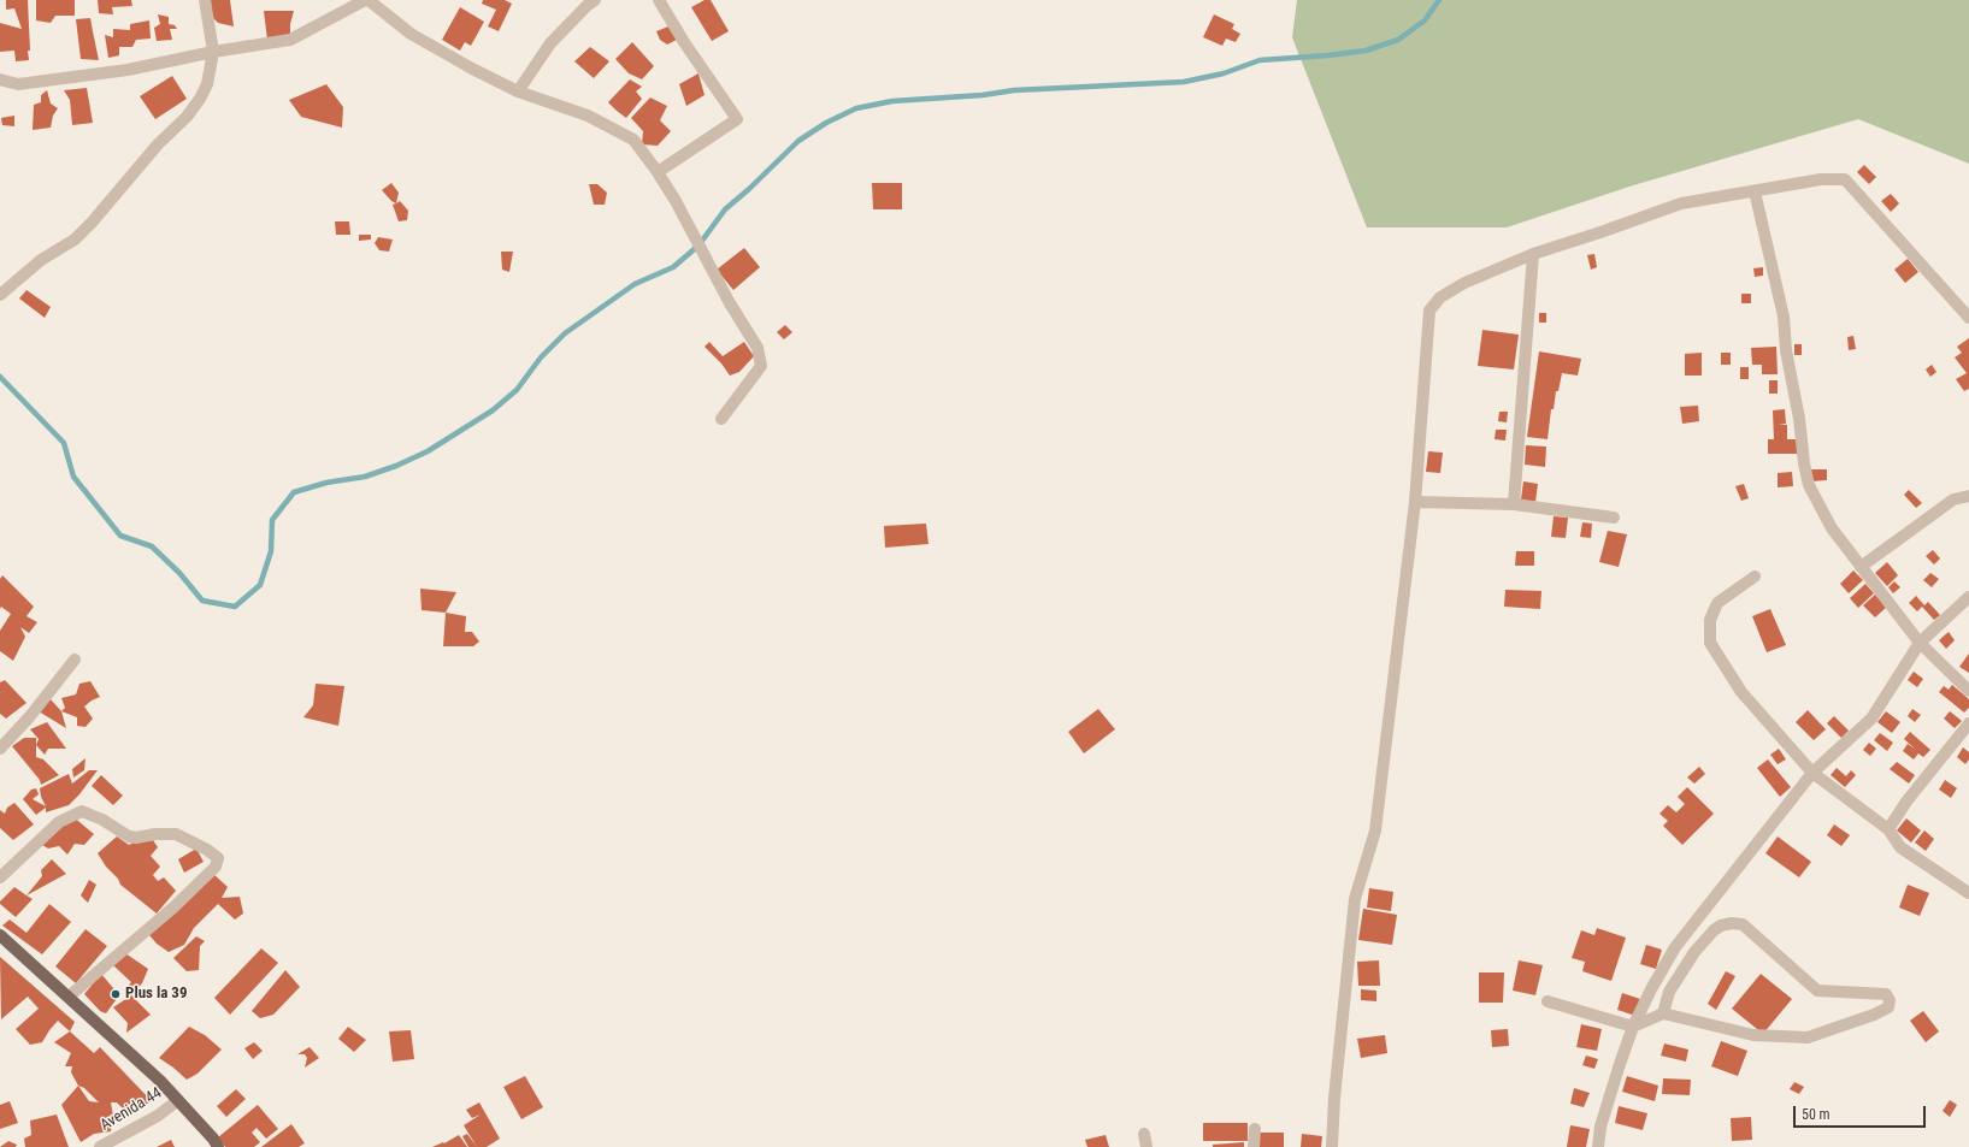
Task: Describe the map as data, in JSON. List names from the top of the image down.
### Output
{
  "streets": {
    "street": ["Avenida 44"]
  },
  "places": ["Plus la 39"],
  "scale_bar": "50 m"
}
